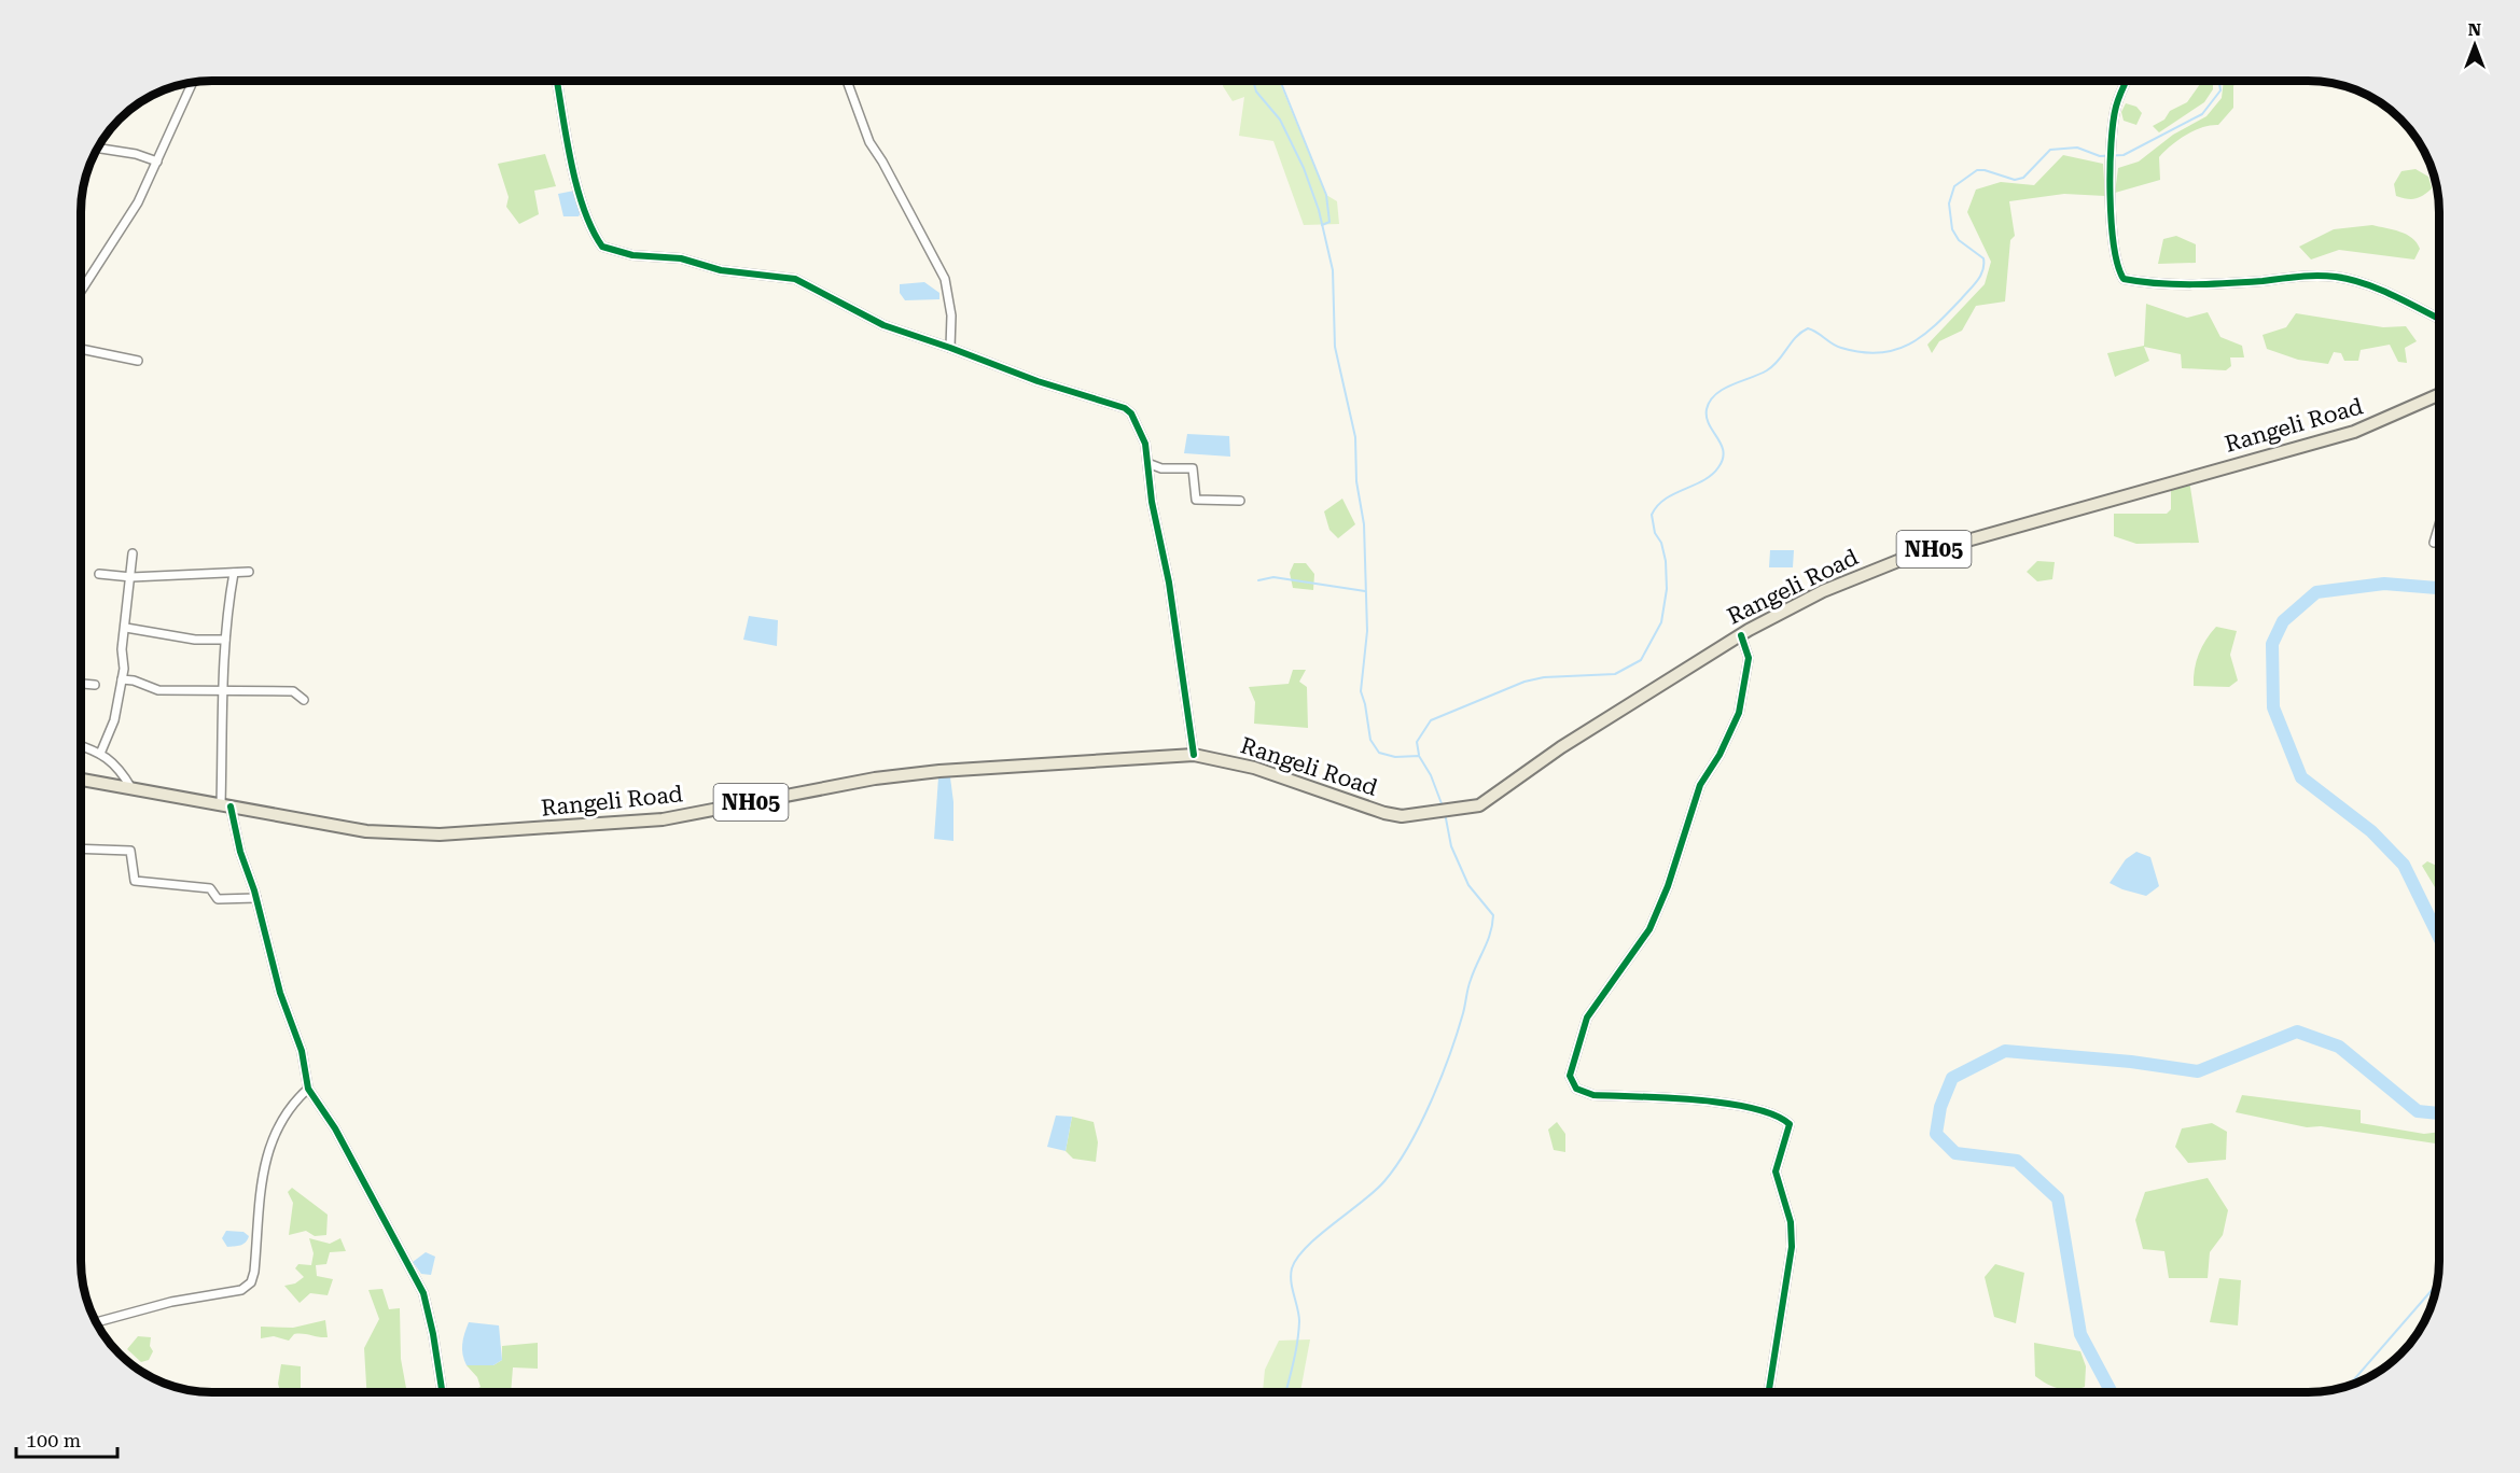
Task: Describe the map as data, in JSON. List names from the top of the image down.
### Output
{
  "streets": {
    "main road": ["Rangeli Road", "NH05"]
  },
  "scale_bar": "100 m",
  "north": "top"
}
